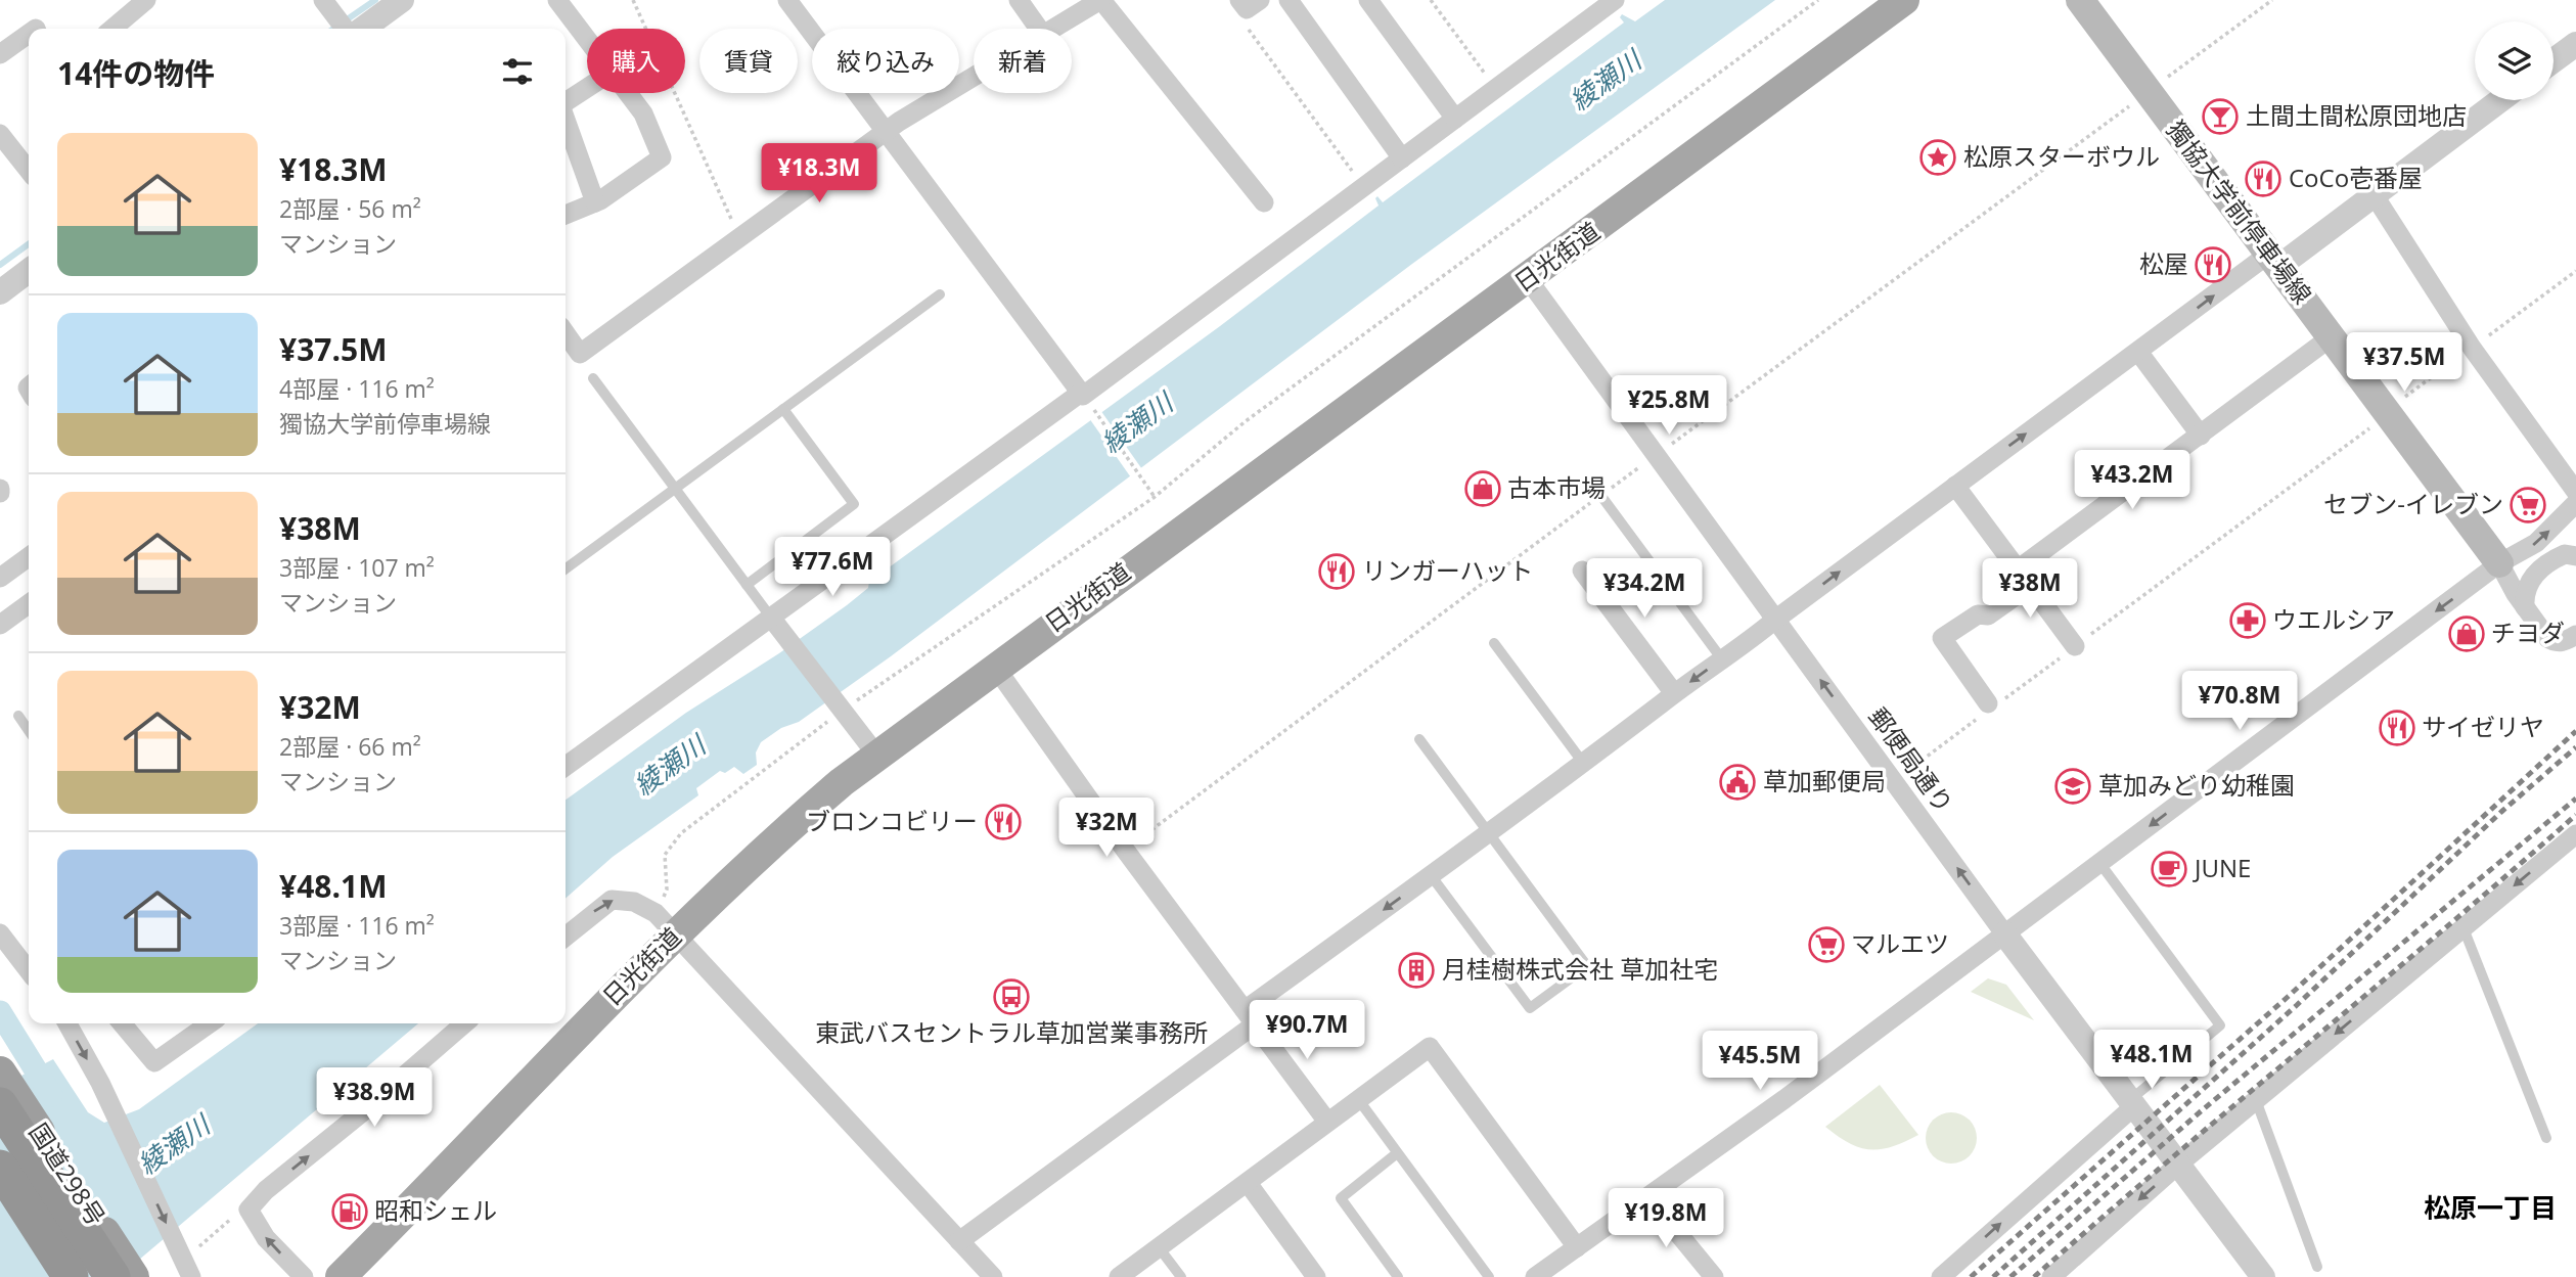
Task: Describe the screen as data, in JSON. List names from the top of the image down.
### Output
{
  "streets": {
    "highway": ["国道298号"],
    "main road": ["獨協大学前停車場線", "日光街道"],
    "street": ["郵便局通り"]
  },
  "crossings": [
    ["日光街道", "郵便局通り"]
  ],
  "one_way": ["郵便局通り"],
  "districts": ["松原一丁目"],
  "water": ["綾瀬川"],
  "places": {
    "bar": ["土間土間松原団地店"],
    "place": ["松原スターボウル"],
    "restaurant": [
      "CoCo壱番屋",
      "松屋",
      "リンガーハット",
      "サイゼリヤ",
      "ブロンコビリー"
    ],
    "shop": ["古本市場", "チヨダ"],
    "supermarket": ["セブン-イレブン", "マルエツ"],
    "pharmacy": ["ウエルシア"],
    "public building": ["草加郵便局"],
    "school or university": ["草加みどり幼稚園"],
    "cafe": ["JUNE"],
    "building": ["月桂樹株式会社 草加社宅"],
    "bus stop": ["東武バスセントラル草加営業事務所"],
    "fuel station": ["昭和シェル"]
  },
  "page": {
    "chip": [
      "購入",
      "賃貸",
      "絞り込み",
      "新着"
    ],
    "heading": "14件の物件",
    "list": [
      {
        "name": "¥18.3M",
        "note": "2部屋 · 56 m² · マンション"
      },
      {
        "name": "¥37.5M",
        "note": "4部屋 · 116 m² · 獨協大学前停車場線"
      },
      {
        "name": "¥38M",
        "note": "3部屋 · 107 m² · マンション"
      },
      {
        "name": "¥32M",
        "note": "2部屋 · 66 m² · マンション"
      },
      {
        "name": "¥48.1M",
        "note": "3部屋 · 116 m² · マンション"
      }
    ],
    "price": [
      "¥18.3M",
      "¥37.5M",
      "¥25.8M",
      "¥43.2M",
      "¥77.6M",
      "¥34.2M",
      "¥38M",
      "¥70.8M",
      "¥32M",
      "¥90.7M",
      "¥48.1M",
      "¥45.5M",
      "¥38.9M",
      "¥19.8M"
    ]
  }
}
